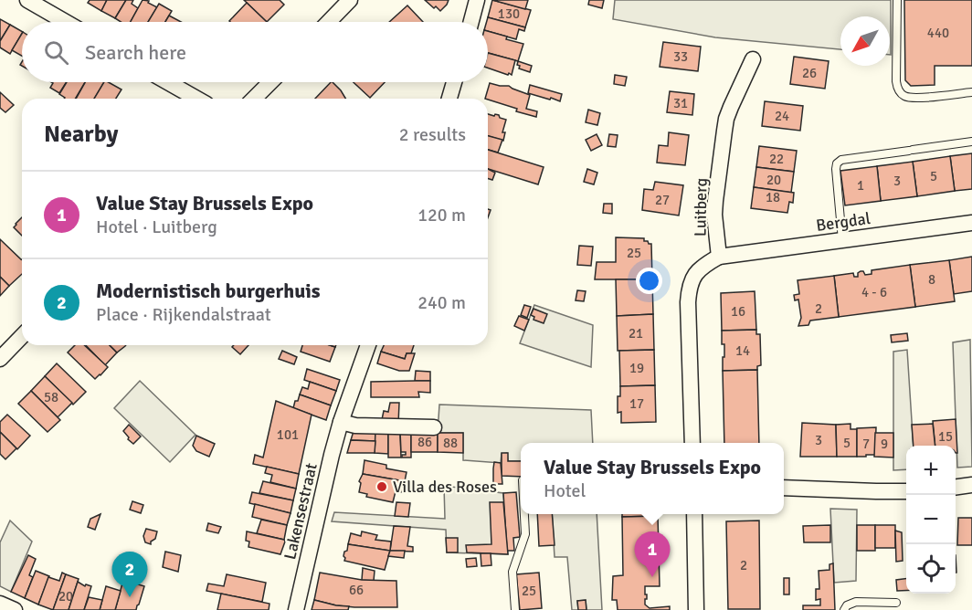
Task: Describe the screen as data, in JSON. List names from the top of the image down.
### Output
{
  "streets": {
    "street": ["Luitberg", "Bergdal", "Lakensestraat"]
  },
  "crossings": [
    ["Luitberg", "Bergdal"]
  ],
  "places": ["Villa des Roses"],
  "house_numbers": [
    "130",
    "440",
    "33",
    "26",
    "31",
    "24",
    "22",
    "5",
    "20",
    "3",
    "1",
    "18",
    "27",
    "25",
    "8",
    "4 - 6",
    "2",
    "16",
    "21",
    "14",
    "19",
    "58",
    "17",
    "101",
    "15",
    "3",
    "86",
    "88",
    "5",
    "7",
    "9",
    "2",
    "66",
    "25",
    "20"
  ],
  "north": "bottom left",
  "page": {
    "search": "Search here",
    "heading": ["Nearby", "2 results"],
    "list": [
      {
        "mark": "1",
        "name": "Value Stay Brussels Expo",
        "note": "Hotel · Luitberg",
        "value": "120 m"
      },
      {
        "mark": "2",
        "name": "Modernistisch burgerhuis",
        "note": "Place · Rijkendalstraat",
        "value": "240 m"
      }
    ],
    "popup": ["Value Stay Brussels Expo", "Hotel"],
    "map_buttons": ["+", "−"],
    "pins": ["1", "2"]
  }
}
